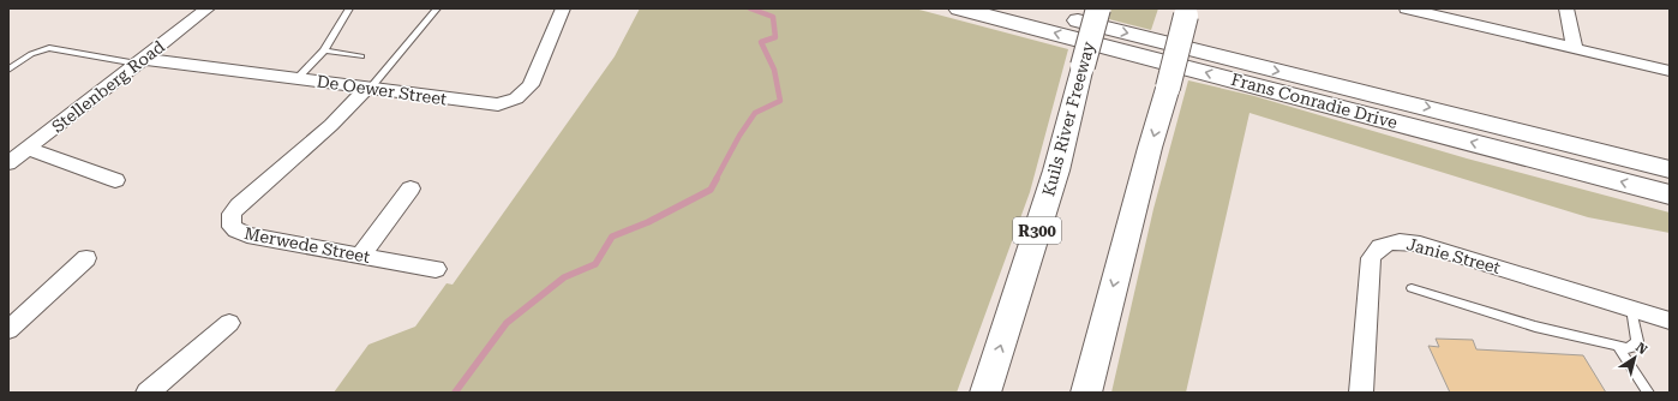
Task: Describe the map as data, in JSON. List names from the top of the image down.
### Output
{
  "streets": {
    "main road": ["Frans Conradie Drive", "Kuils River Freeway", "R300"],
    "street": [
      "Stellenberg Road",
      "De Oewer Street",
      "Merwede Street",
      "Janie Street"
    ]
  },
  "crossings": [
    ["Stellenberg Road", "De Oewer Street"],
    ["De Oewer Street", "Merwede Street"]
  ],
  "north": "top right"
}
